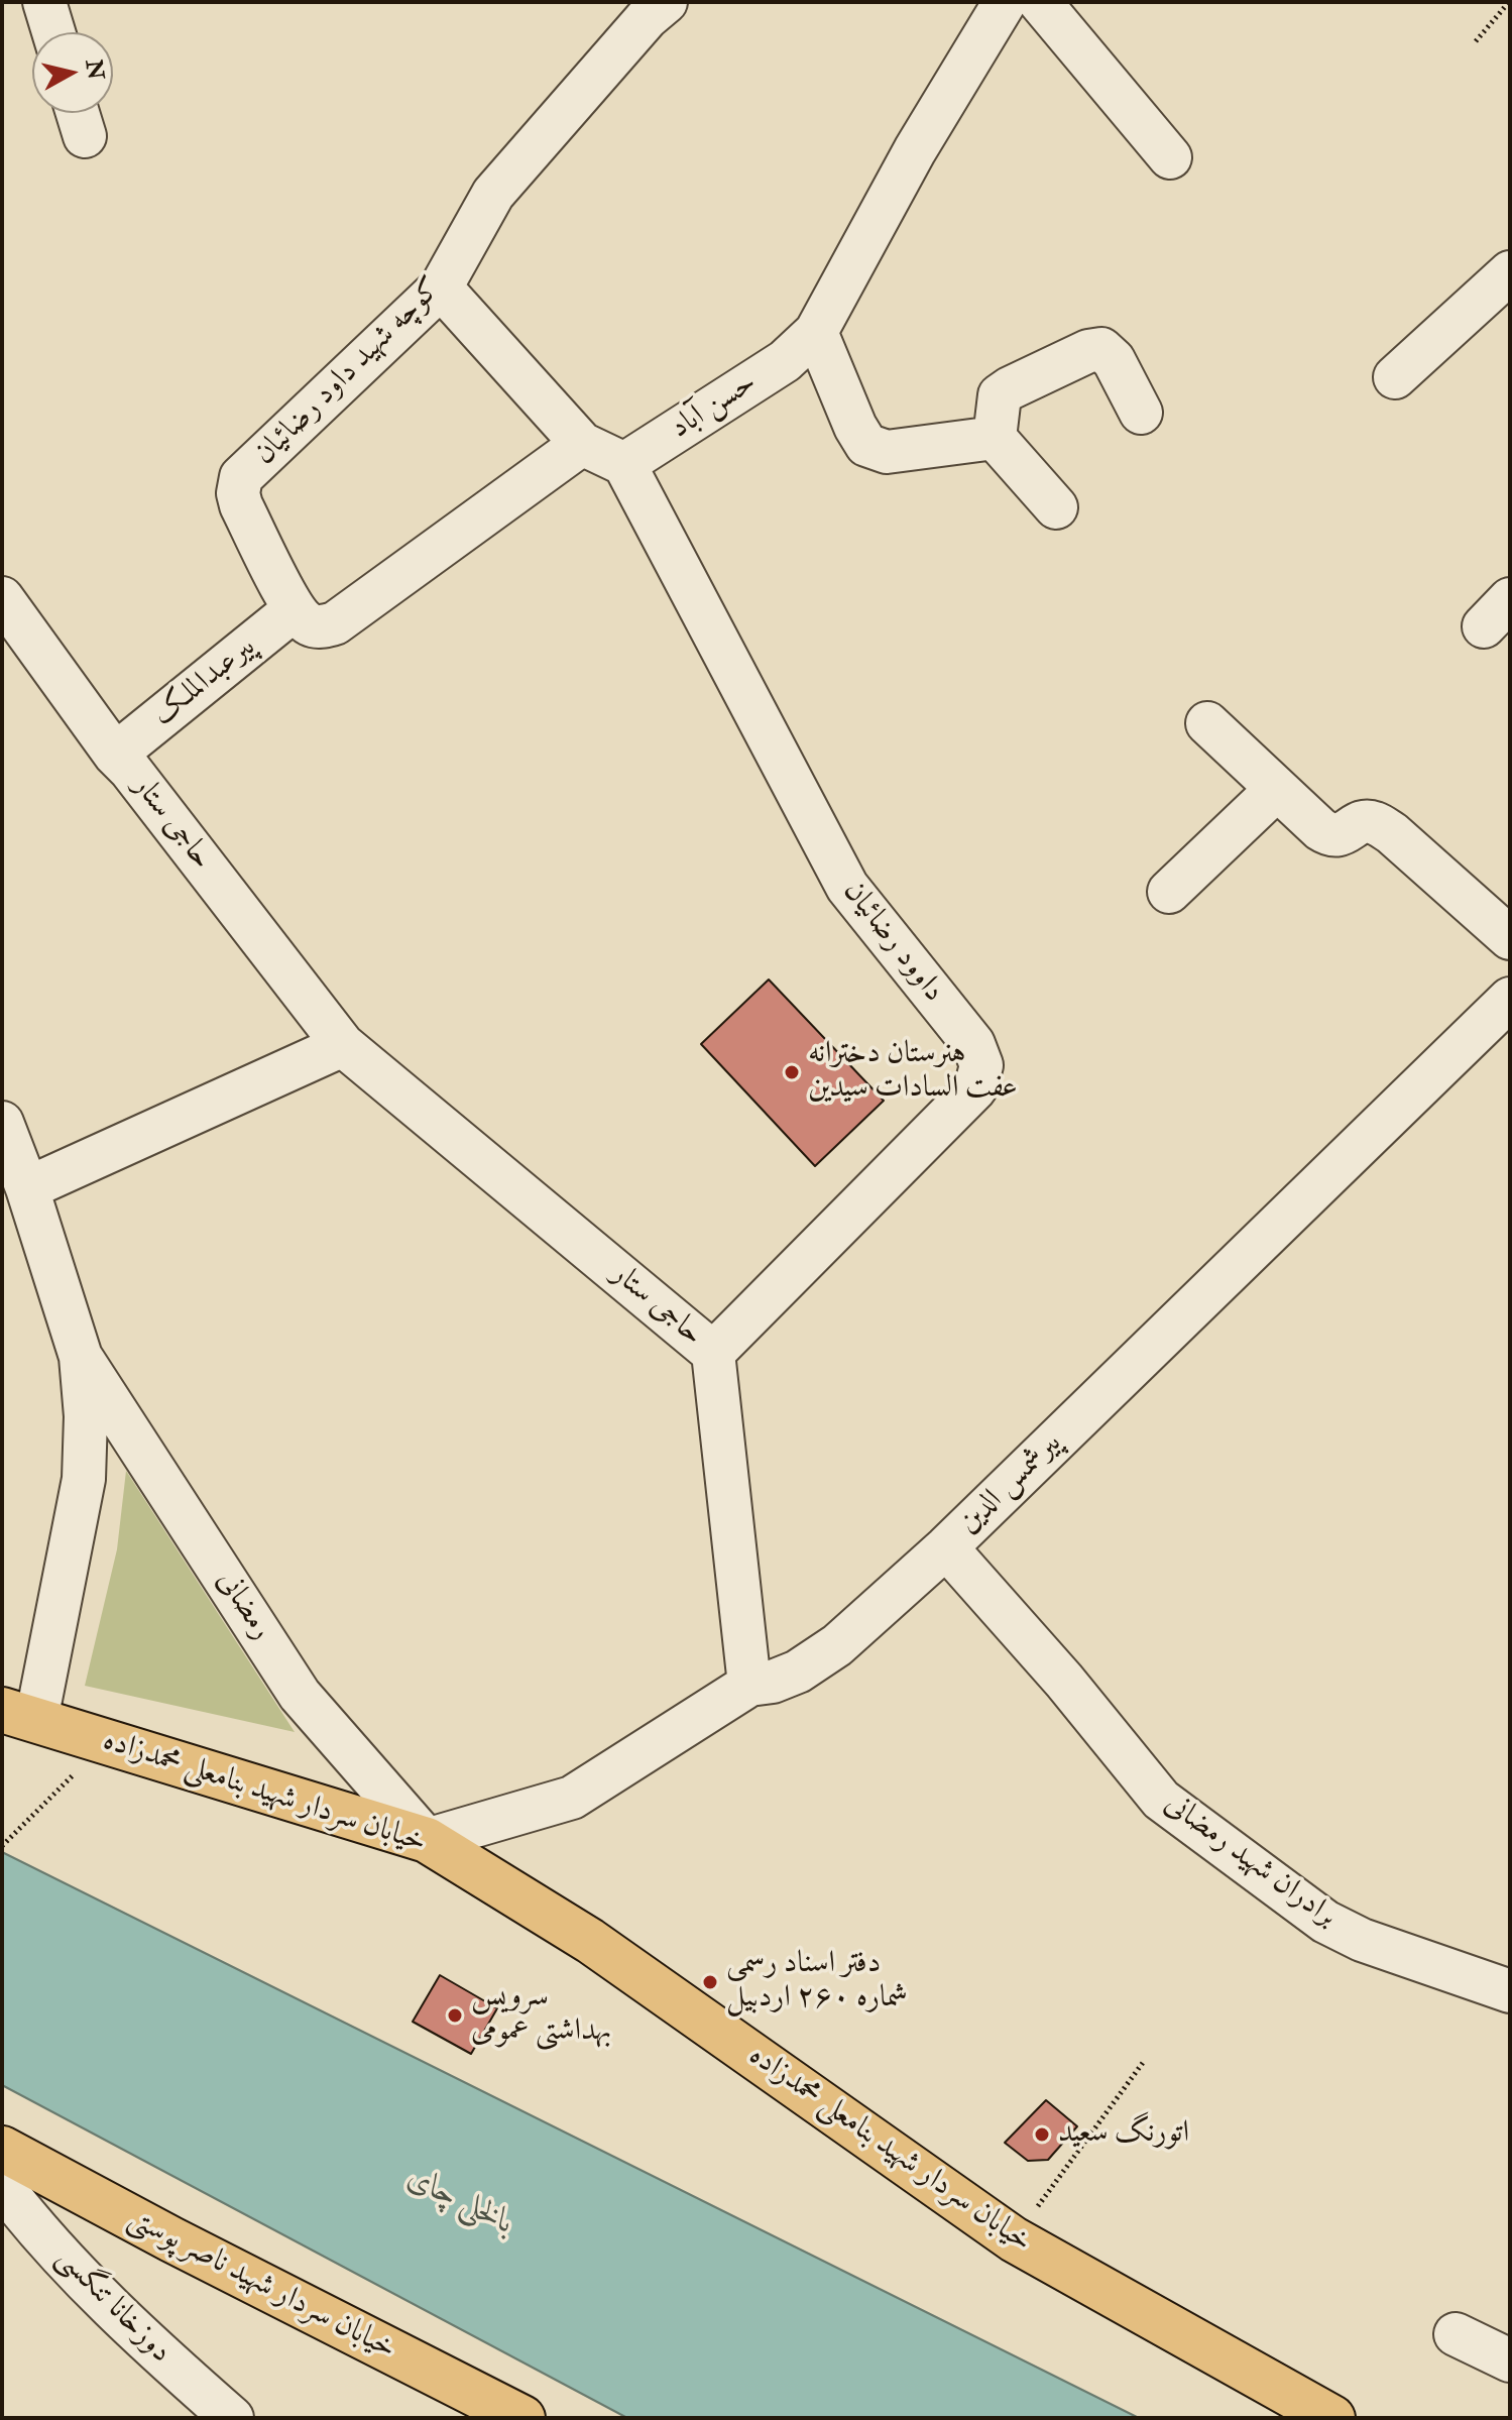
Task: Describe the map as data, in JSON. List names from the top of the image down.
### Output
{
  "streets": {
    "main road": ["خیابان سردار شهید بنامعلی محمدزاده", "خیابان سردار شهید ناصر پوستی"],
    "street": [
      "کوچه شهید داود رضائیان",
      "حسن آباد",
      "پیرعبدالملک",
      "حاجی ستار",
      "داوود رضائیان",
      "پیرشمس الدین",
      "رمضانی",
      "برادران شهید رمضانی",
      "دوزخانا تنگسی"
    ]
  },
  "crossings": [
    ["کوچه شهید داود رضائیان", "پیرعبدالملک"],
    ["حسن آباد", "داوود رضائیان"],
    ["پیرعبدالملک", "حاجی ستار"],
    ["حاجی ستار", "داوود رضائیان"],
    ["حاجی ستار", "پیرشمس الدین"],
    ["پیرشمس الدین", "رمضانی"],
    ["پیرشمس الدین", "خیابان سردار شهید بنامعلی محمدزاده"],
    ["پیرشمس الدین", "برادران شهید رمضانی"],
    ["رمضانی", "خیابان سردار شهید بنامعلی محمدزاده"]
  ],
  "water": ["بالخلی چای"],
  "places": [
    "هنرستان دخترانه عفت السادات سیدین",
    "دفتر اسناد رسمی شماره ۲۶۰ اردبیل",
    "سرویس بهداشتی عمومی",
    "اتورنگ سعید"
  ],
  "north": "right"
}
